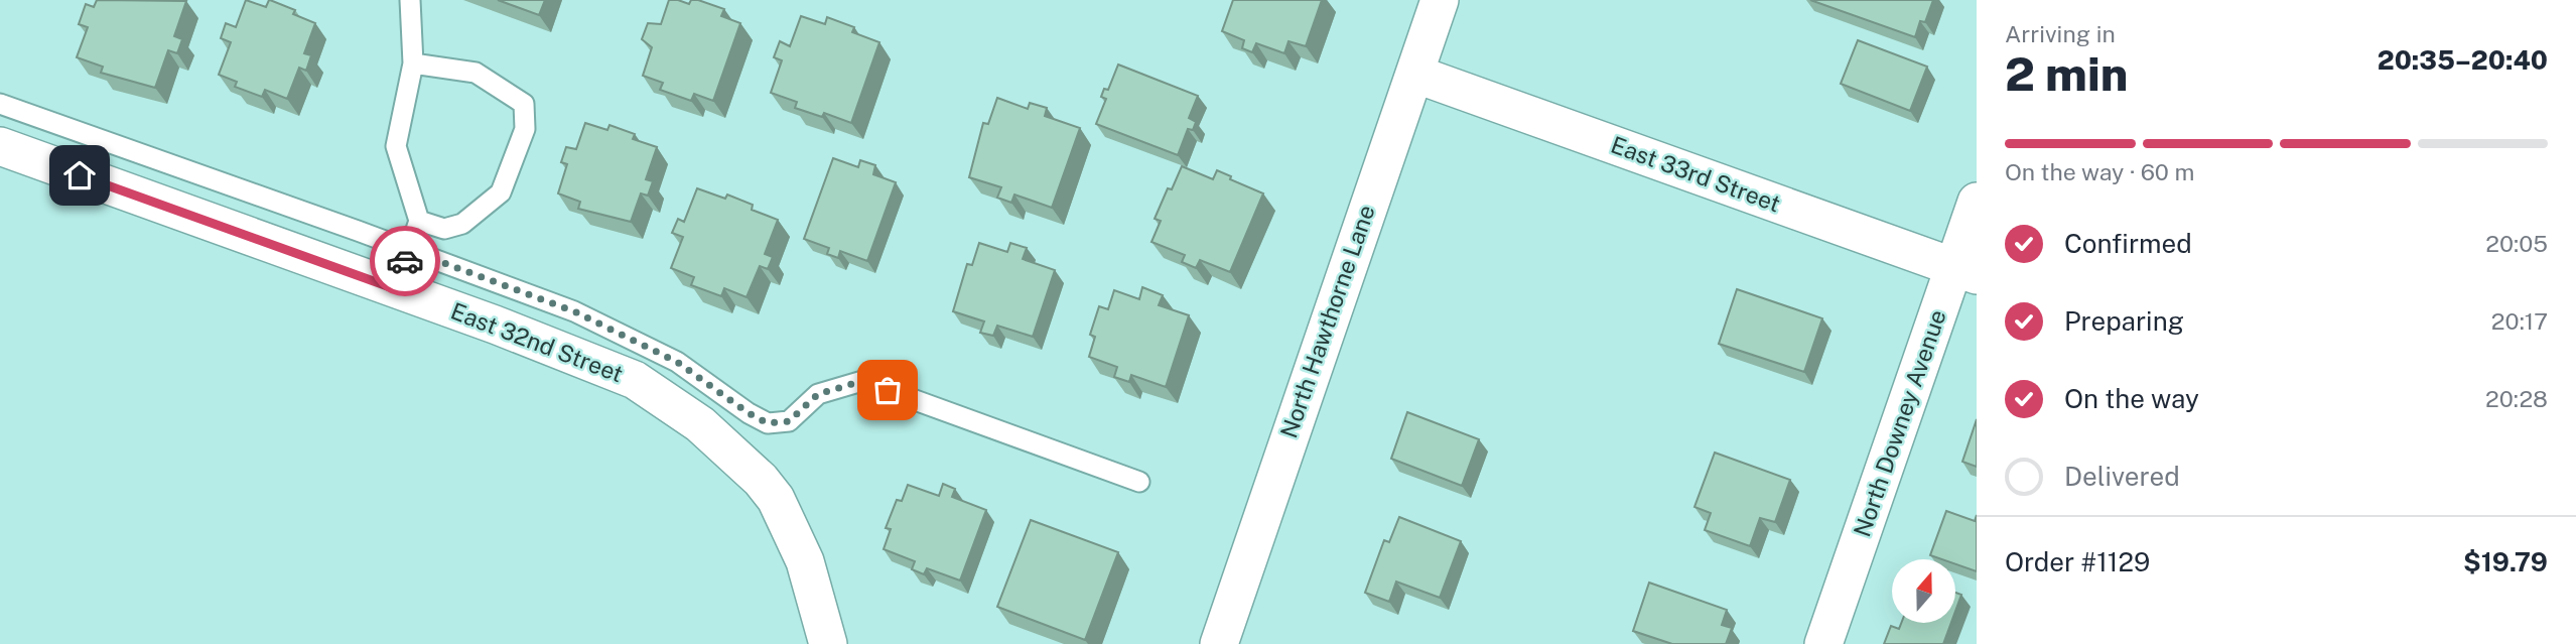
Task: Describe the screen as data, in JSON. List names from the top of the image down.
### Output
{
  "streets": {
    "street": [
      "East 33rd Street",
      "North Hawthorne Lane",
      "East 32nd Street",
      "North Downey Avenue"
    ]
  },
  "crossings": [
    ["East 33rd Street", "North Hawthorne Lane"],
    ["East 33rd Street", "North Downey Avenue"]
  ],
  "north": "top",
  "page": {
    "heading": ["2 min", "Arriving in", "20:35–20:40"],
    "panel": ["Order #1129", "$19.79"],
    "bar": "On the way · 60 m",
    "list": [
      ["Confirmed", "20:05"],
      ["Preparing", "20:17"],
      ["On the way", "20:28"],
      "Delivered"
    ]
  }
}
